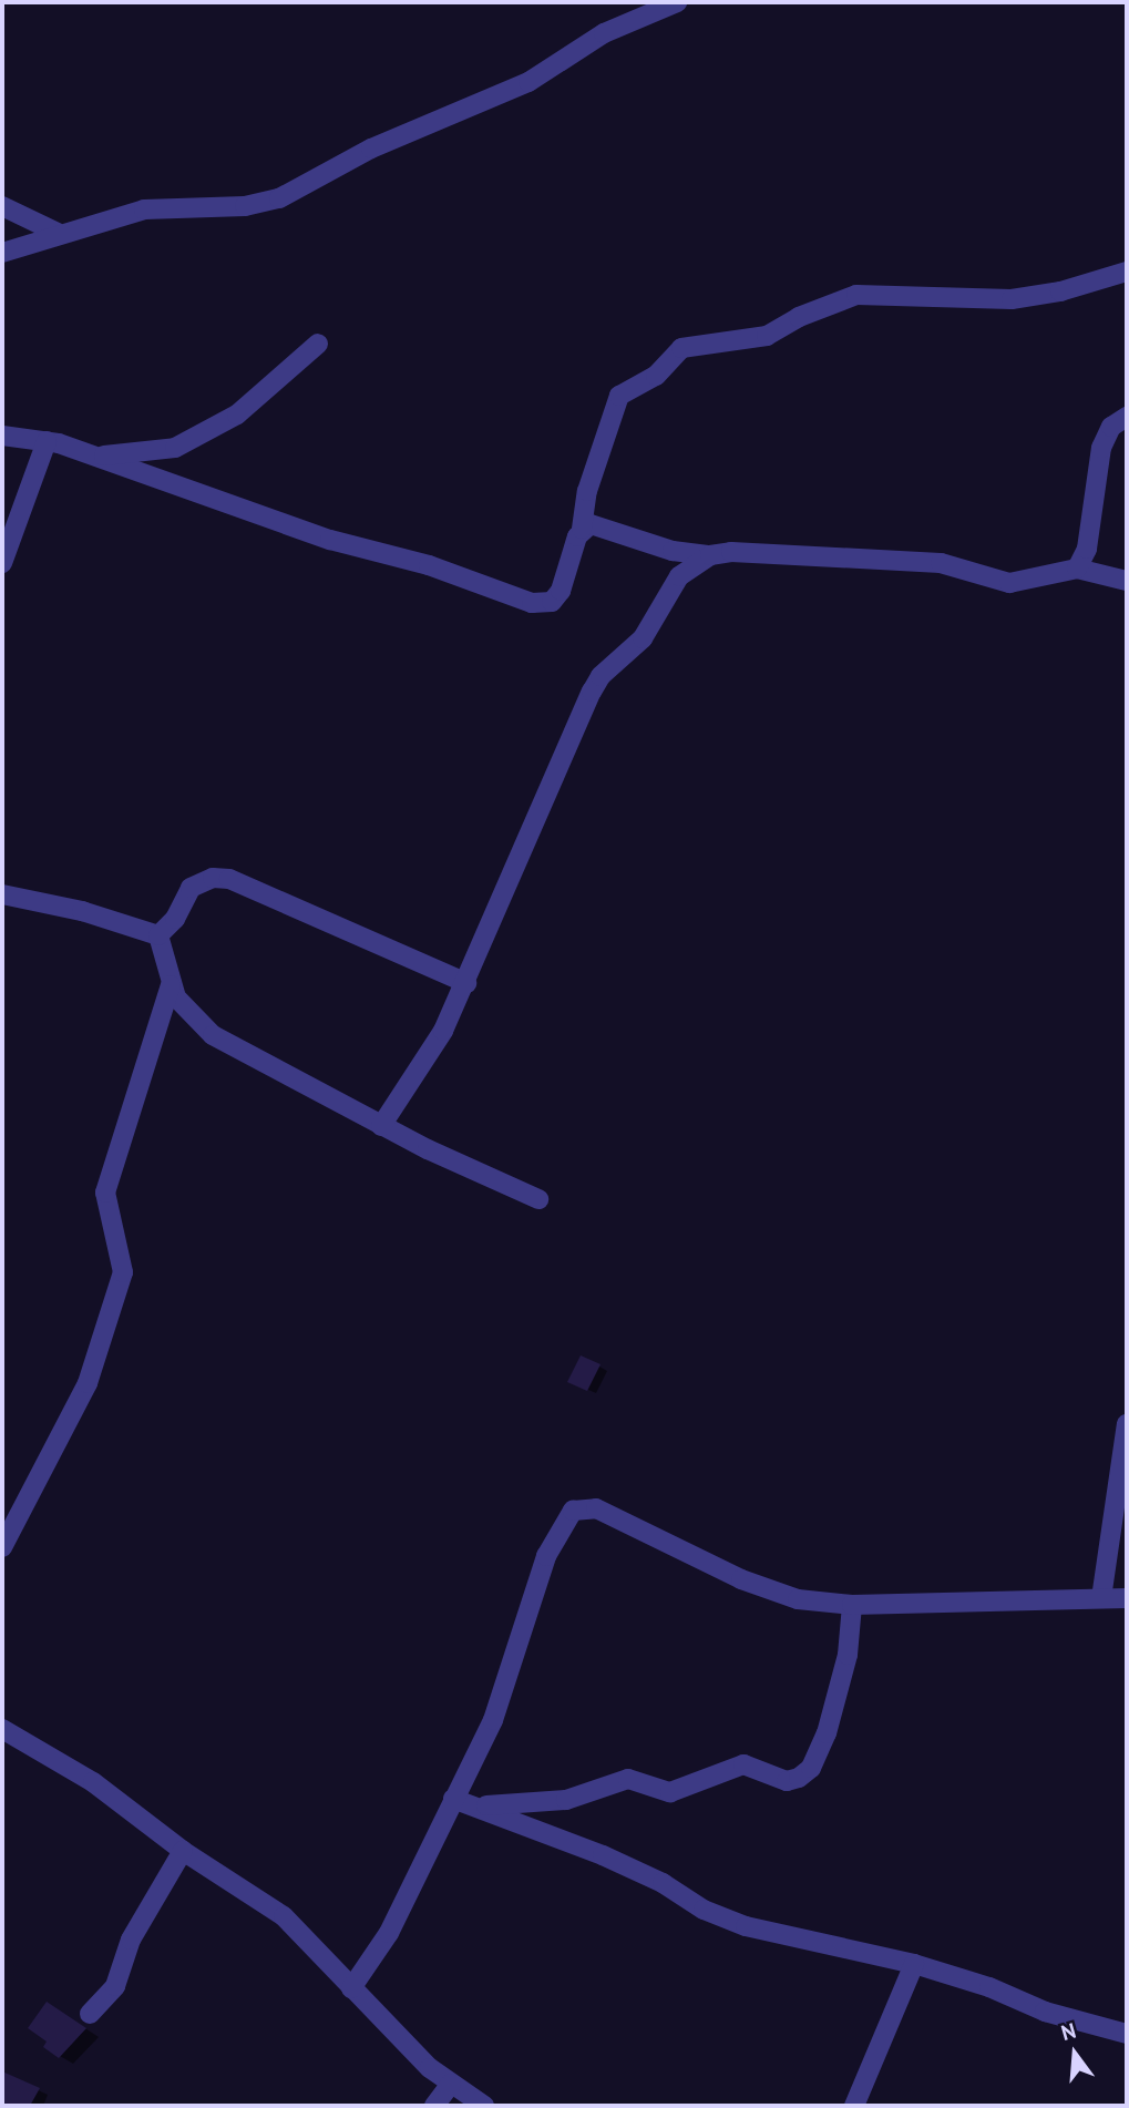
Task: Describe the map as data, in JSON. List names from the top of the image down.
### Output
{
  "north": "top"
}
